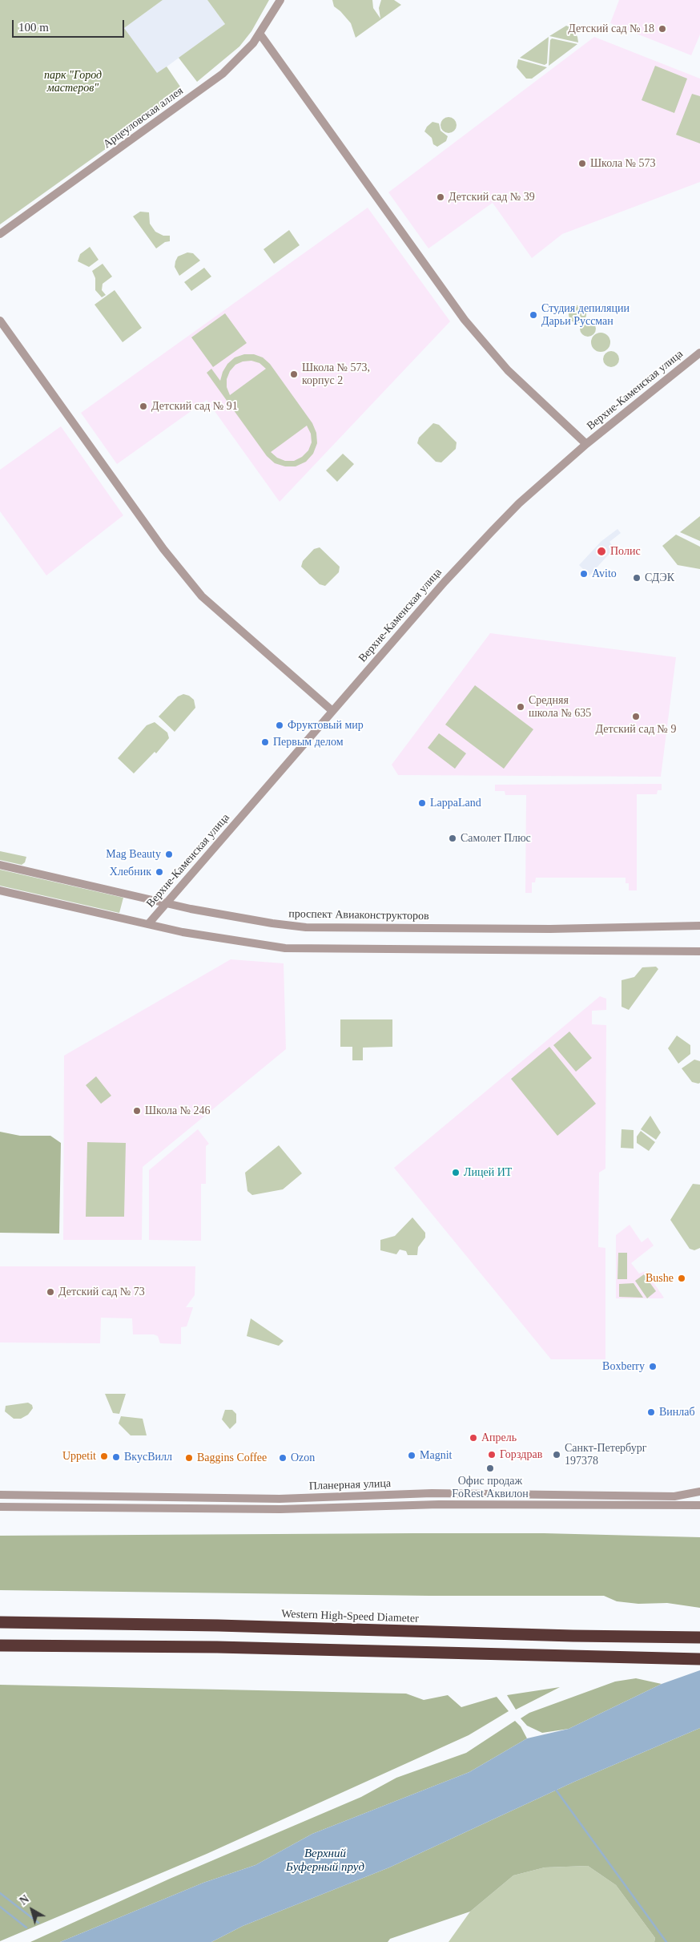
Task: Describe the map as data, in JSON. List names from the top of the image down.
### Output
{
  "streets": {
    "highway": ["Western High-Speed Diameter"],
    "street": [
      "Арцеуловская аллея",
      "Верхне-Каменская улица",
      "проспект Авиаконструкторов",
      "Планерная улица"
    ]
  },
  "crossings": [
    ["Верхне-Каменская улица", "проспект Авиаконструкторов"]
  ],
  "water": ["Верхний Буферный пруд"],
  "parks": ["парк \"Город мастеров\""],
  "places": [
    "Детский сад № 18",
    "Школа № 573",
    "Детский сад № 39",
    "Студия депиляции Дарьи Руссман",
    "Школа № 573, корпус 2",
    "Детский сад № 91",
    "Полис",
    "Avito",
    "СДЭК",
    "Средняя школа № 635",
    "Детский сад № 9",
    "Фруктовый мир",
    "Первым делом",
    "LappaLand",
    "Самолет Плюс",
    "Mag Beauty",
    "Хлебник",
    "Школа № 246",
    "Лицей ИТ",
    "Bushe",
    "Детский сад № 73",
    "Boxberry",
    "Винлаб",
    "Апрель",
    "Горздрав",
    "Санкт-Петербург 197378",
    "Magnit",
    "Uppetit",
    "ВкусВилл",
    "Baggins Coffee",
    "Ozon",
    "Офис продаж FoRest Аквилон"
  ],
  "scale_bar": "100 m",
  "north": "top left"
}
